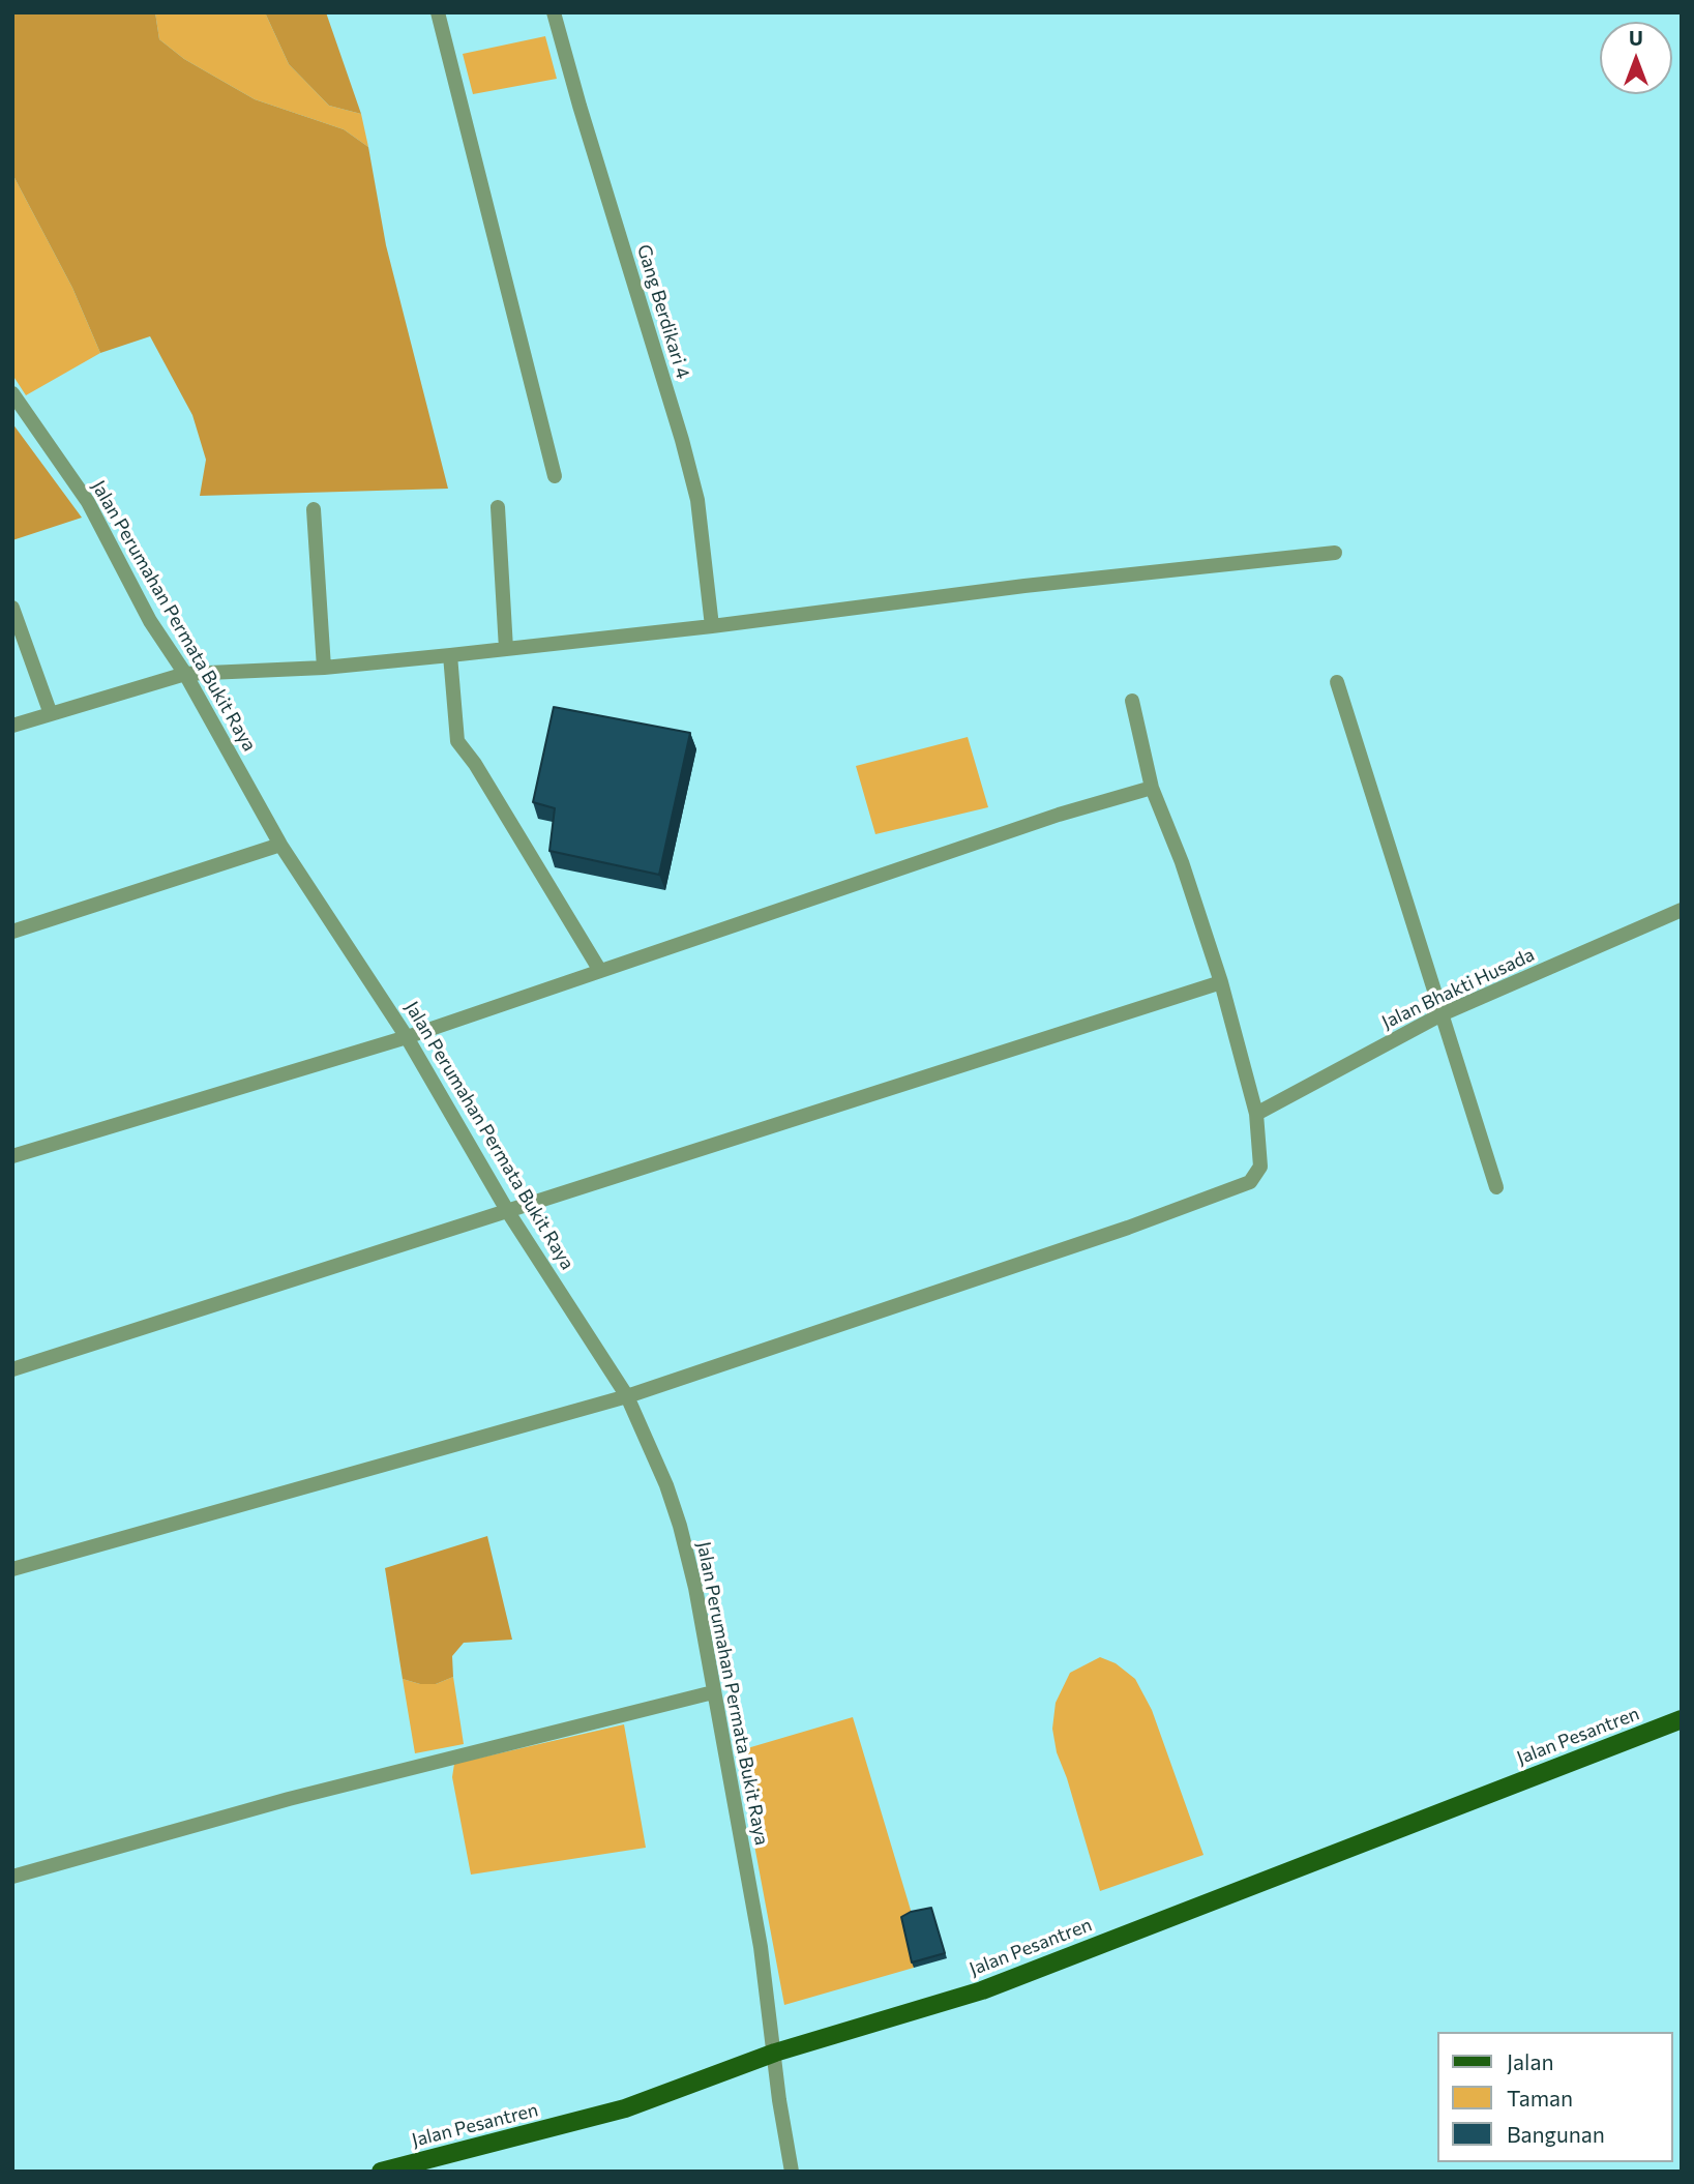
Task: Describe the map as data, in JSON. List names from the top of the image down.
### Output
{
  "streets": {
    "main road": ["Jalan Pesantren"],
    "street": ["Gang Berdikari 4", "Jalan Perumahan Permata Bukit Raya", "Jalan Bhakti Husada"]
  },
  "crossings": [
    ["Jalan Perumahan Permata Bukit Raya", "Jalan Pesantren"]
  ],
  "legend": ["Jalan", "Taman", "Bangunan"],
  "north": "top"
}
